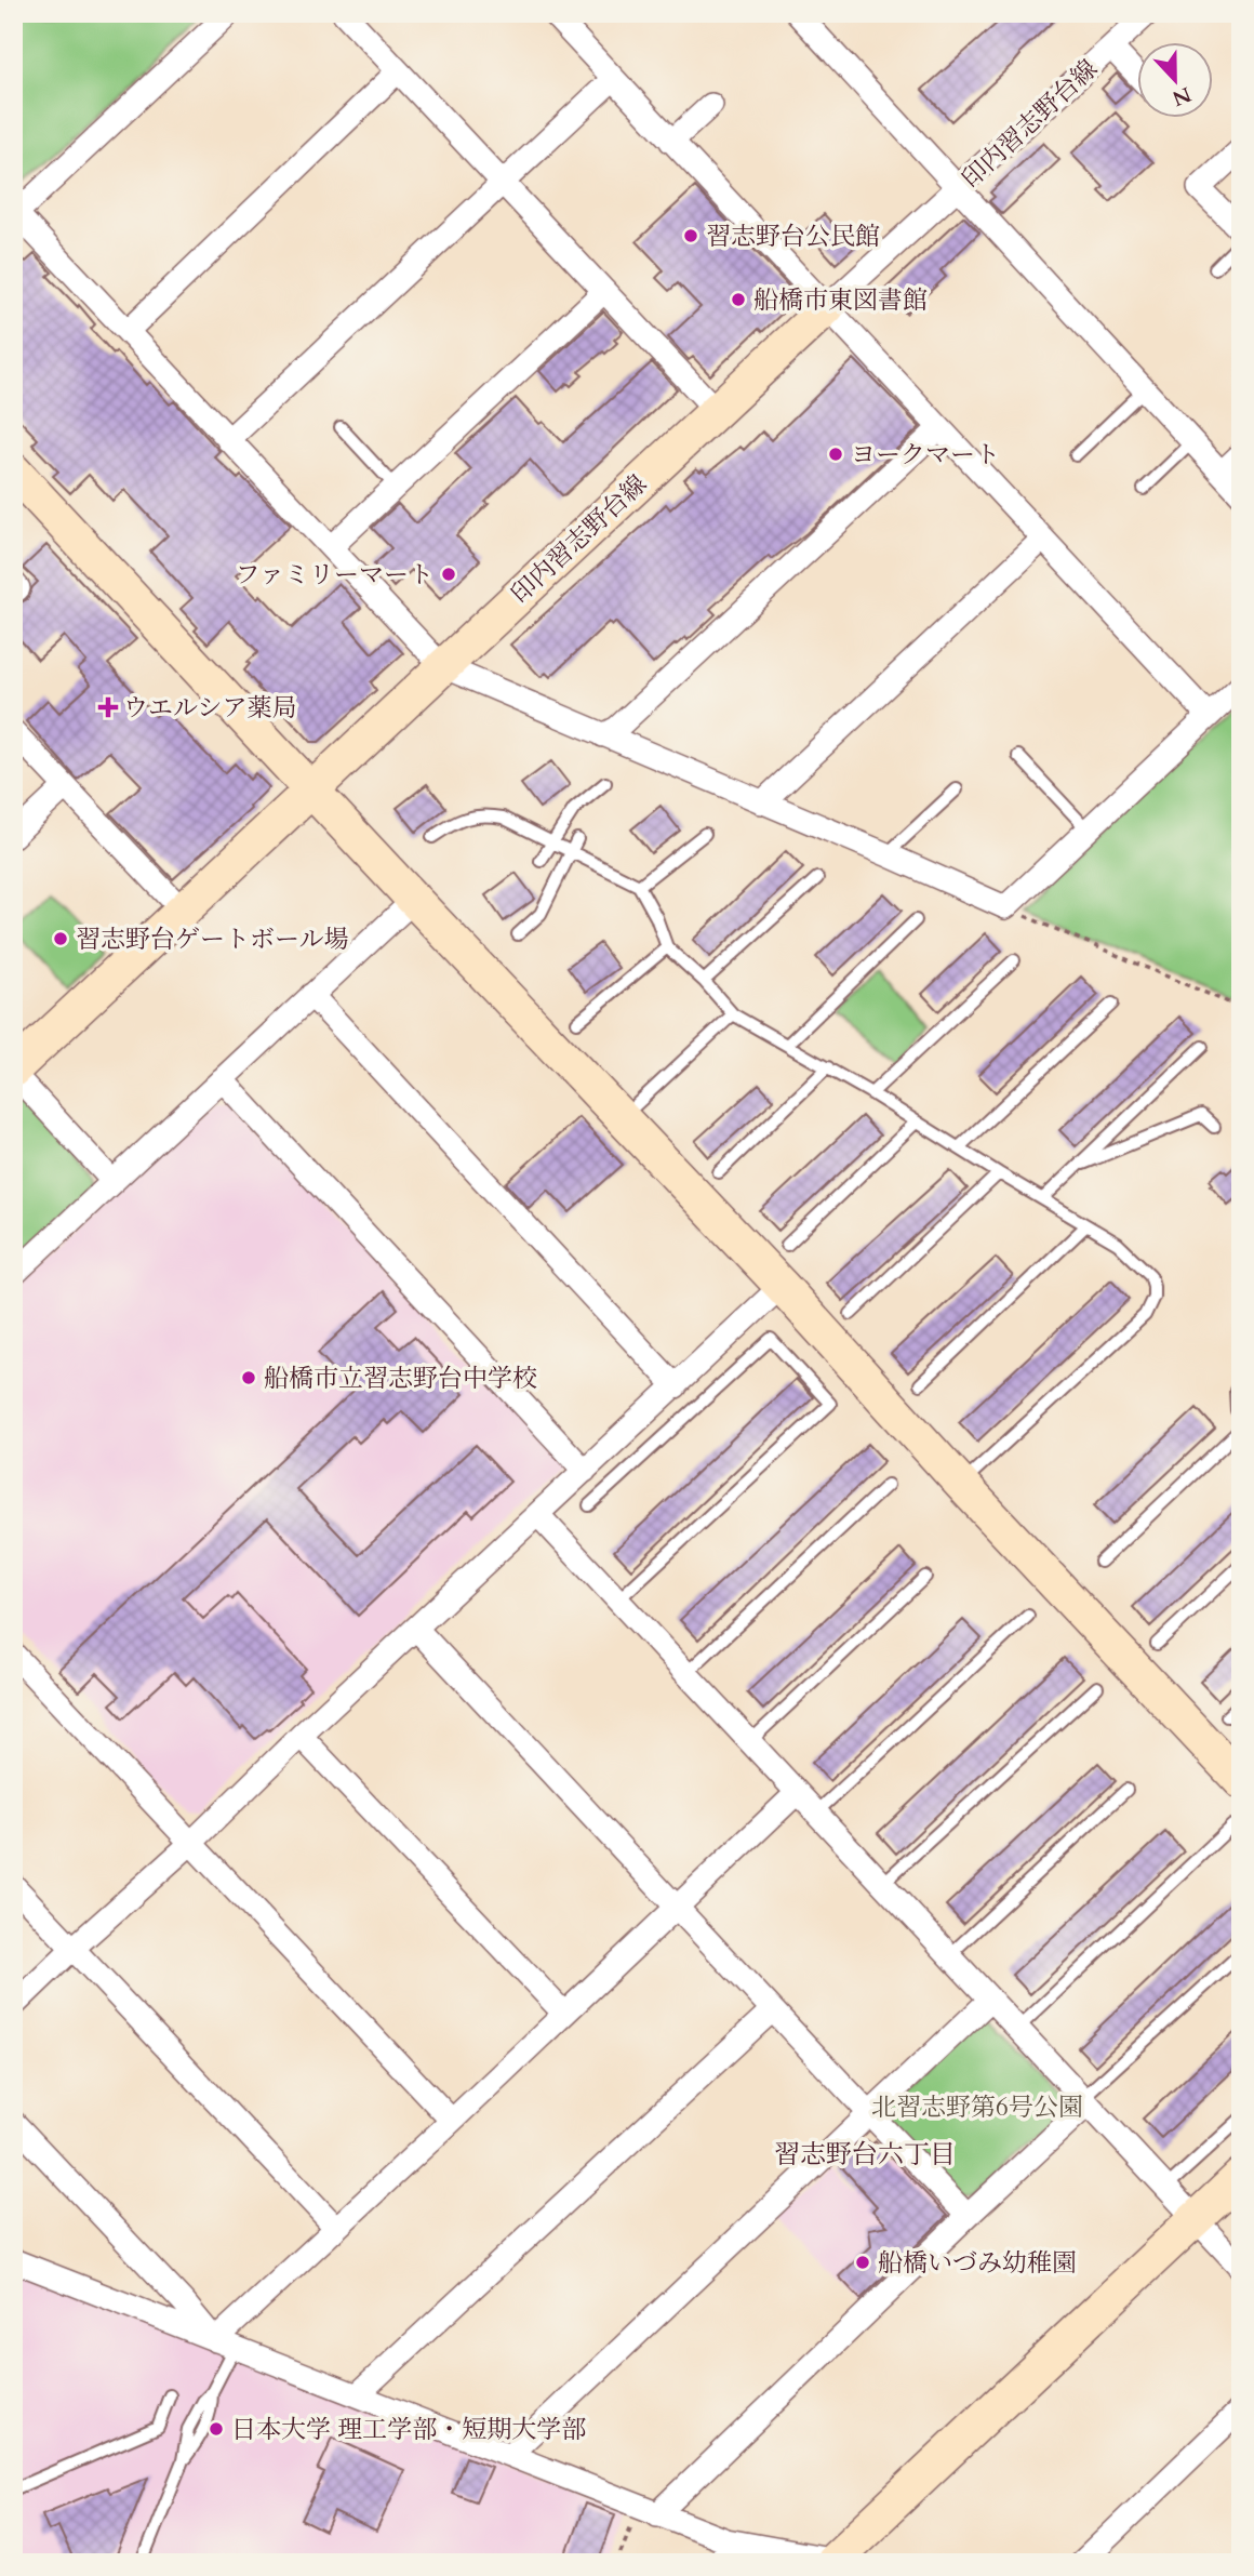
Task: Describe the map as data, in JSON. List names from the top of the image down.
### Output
{
  "streets": {
    "street": ["印内習志野台線"]
  },
  "districts": ["習志野台六丁目"],
  "parks": ["北習志野第6号公園"],
  "places": {
    "other": [
      "習志野台公民館",
      "船橋市東図書館",
      "ヨークマート",
      "ファミリーマート",
      "習志野台ゲートボール場",
      "船橋市立習志野台中学校",
      "船橋いづみ幼稚園",
      "日本大学 理工学部・短期大学部"
    ],
    "health": ["ウエルシア薬局"]
  },
  "north": "bottom"
}
